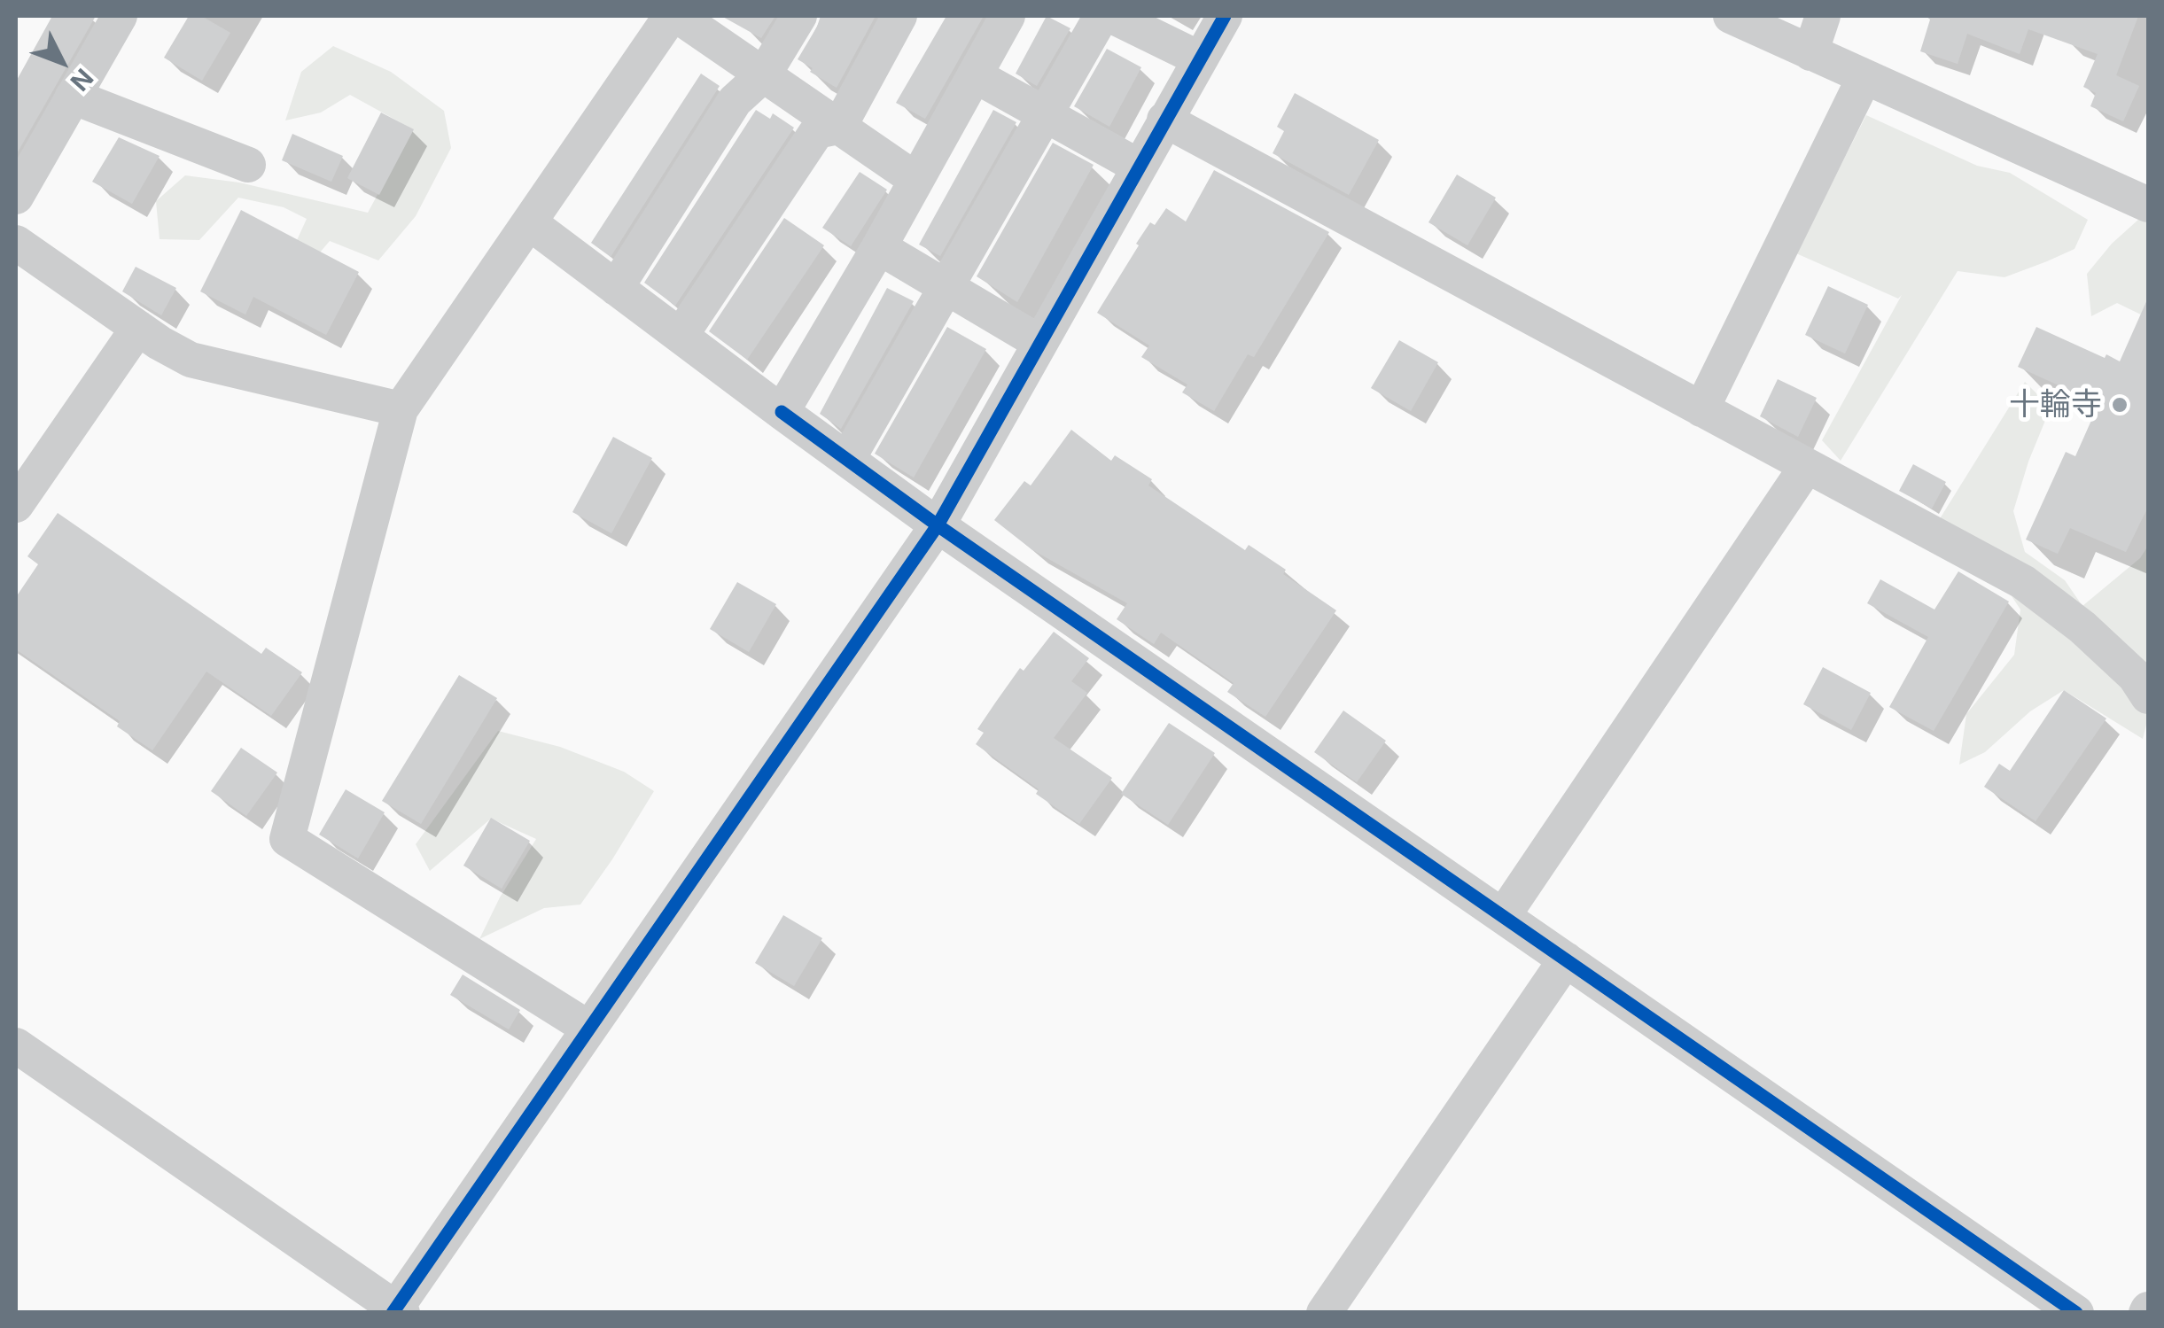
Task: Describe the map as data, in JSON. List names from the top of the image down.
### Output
{
  "places": ["十輪寺"],
  "north": "bottom right"
}
